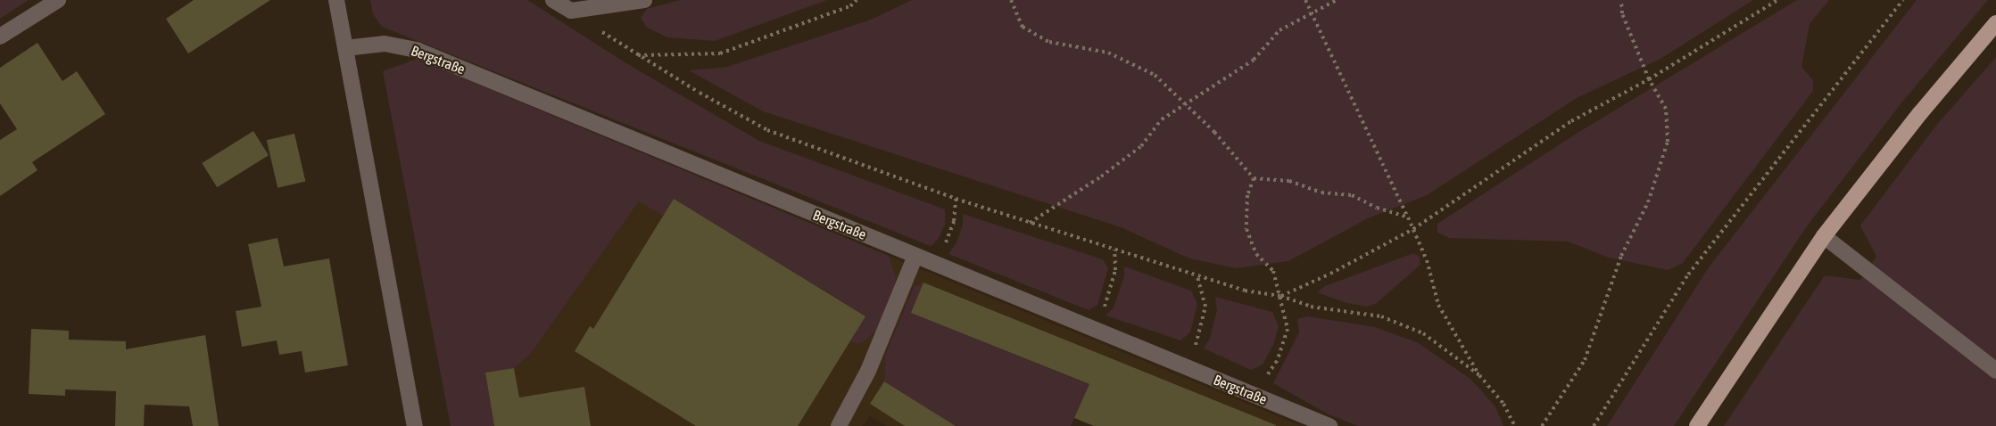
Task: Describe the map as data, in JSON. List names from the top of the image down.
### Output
{
  "streets": {
    "street": ["Bergstraße"]
  }
}
